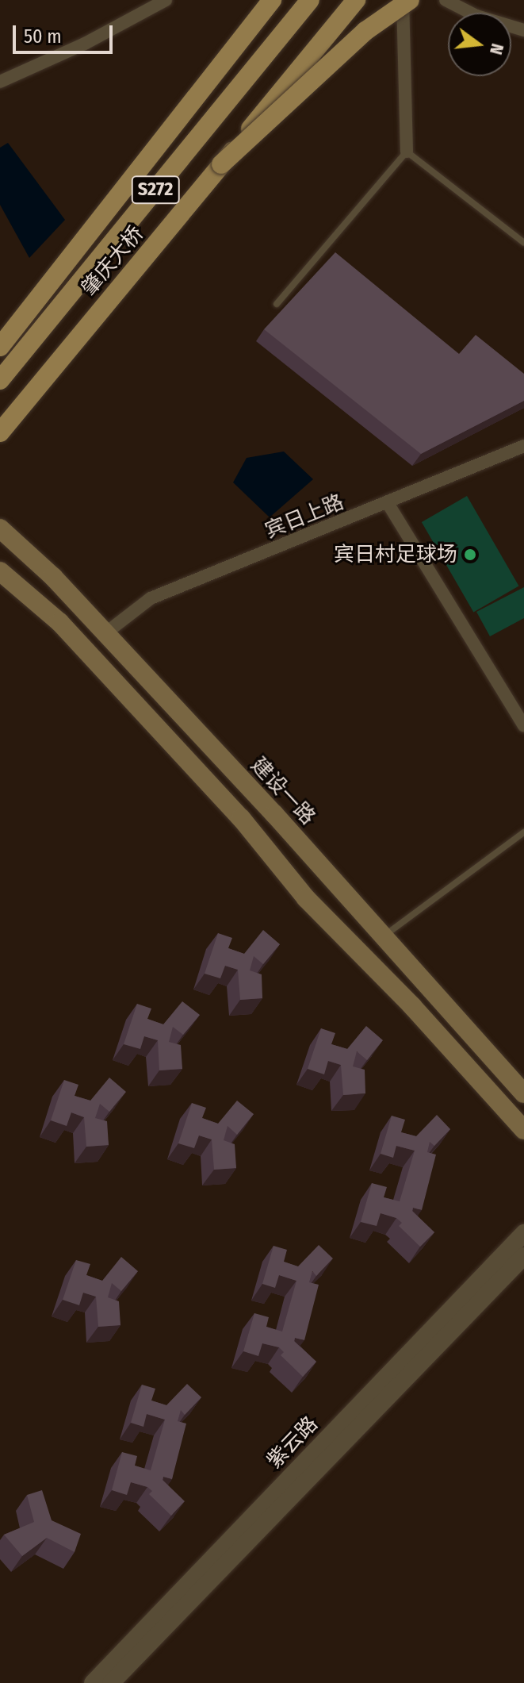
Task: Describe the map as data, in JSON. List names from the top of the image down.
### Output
{
  "streets": {
    "main road": ["S272", "肇庆大桥", "建设一路"],
    "street": ["宾日上路", "紫云路"]
  },
  "crossings": [
    ["宾日上路", "建设一路"]
  ],
  "places": ["宾日村足球场"],
  "scale_bar": "50 m",
  "north": "right"
}
